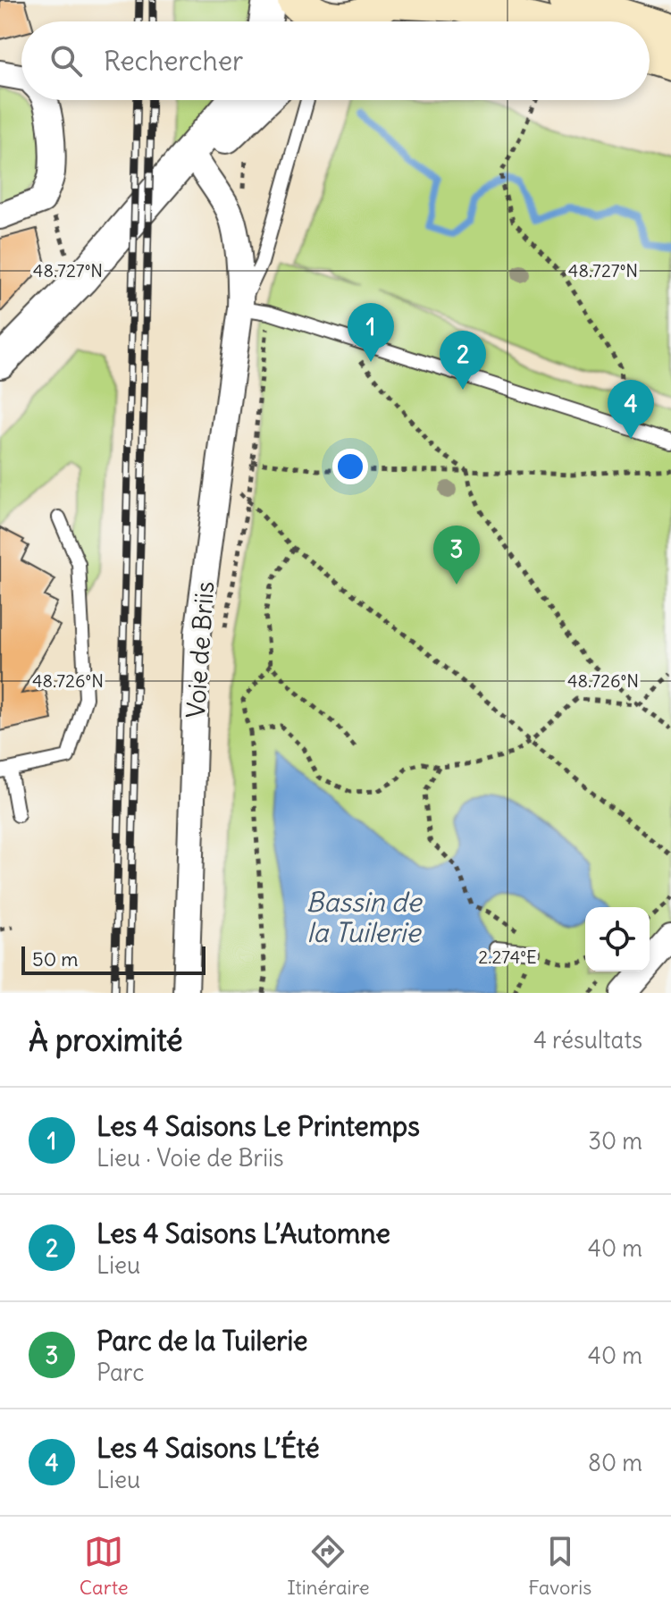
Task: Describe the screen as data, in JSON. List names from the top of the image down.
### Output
{
  "streets": {
    "street": ["Voie de Briis"]
  },
  "water": ["Bassin de la Tuilerie"],
  "scale_bar": "50 m",
  "page": {
    "search": "Rechercher",
    "pins": [
      "1",
      "2",
      "4",
      "3"
    ],
    "scale": "50 m",
    "heading": ["À proximité", "4 résultats"],
    "list": [
      {
        "mark": "1",
        "name": "Les 4 Saisons Le Printemps",
        "note": "Lieu · Voie de Briis",
        "value": "30 m"
      },
      {
        "mark": "2",
        "name": "Les 4 Saisons L’Automne",
        "note": "Lieu",
        "value": "40 m"
      },
      {
        "mark": "3",
        "name": "Parc de la Tuilerie",
        "note": "Parc",
        "value": "40 m"
      },
      {
        "mark": "4",
        "name": "Les 4 Saisons L’Été",
        "note": "Lieu",
        "value": "80 m"
      }
    ],
    "nav": ["Carte", "Itinéraire", "Favoris"]
  },
  "coordinates": ["48.727°N", "48.726°N", "2.274°E"]
}
